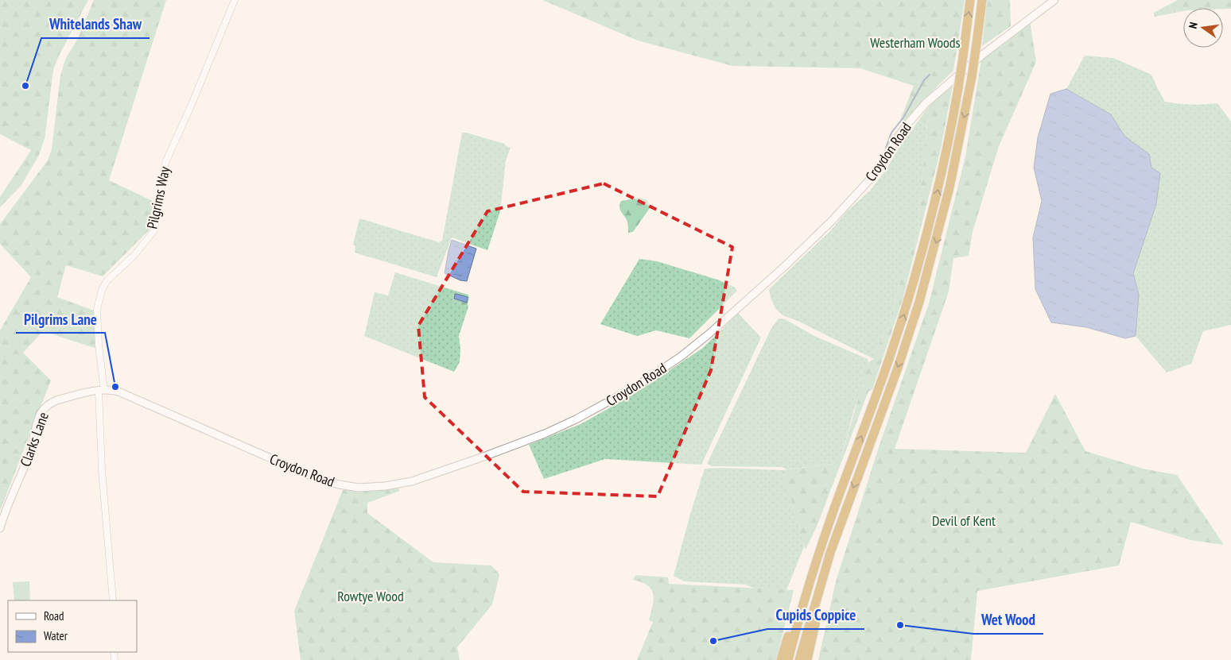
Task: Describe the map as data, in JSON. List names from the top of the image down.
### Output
{
  "streets": {
    "main road": ["Croydon Road", "Clarks Lane"],
    "street": ["Pilgrims Way"]
  },
  "crossings": [
    ["Croydon Road", "Pilgrims Way"],
    ["Croydon Road", "Clarks Lane"],
    ["Pilgrims Way", "Clarks Lane"]
  ],
  "parks": ["Westerham Woods", "Devil of Kent", "Rowtye Wood"],
  "places": [
    "Whitelands Shaw",
    "Pilgrims Lane",
    "Wet Wood",
    "Cupids Coppice"
  ],
  "legend": ["Road", "Water"],
  "north": "left"
}
